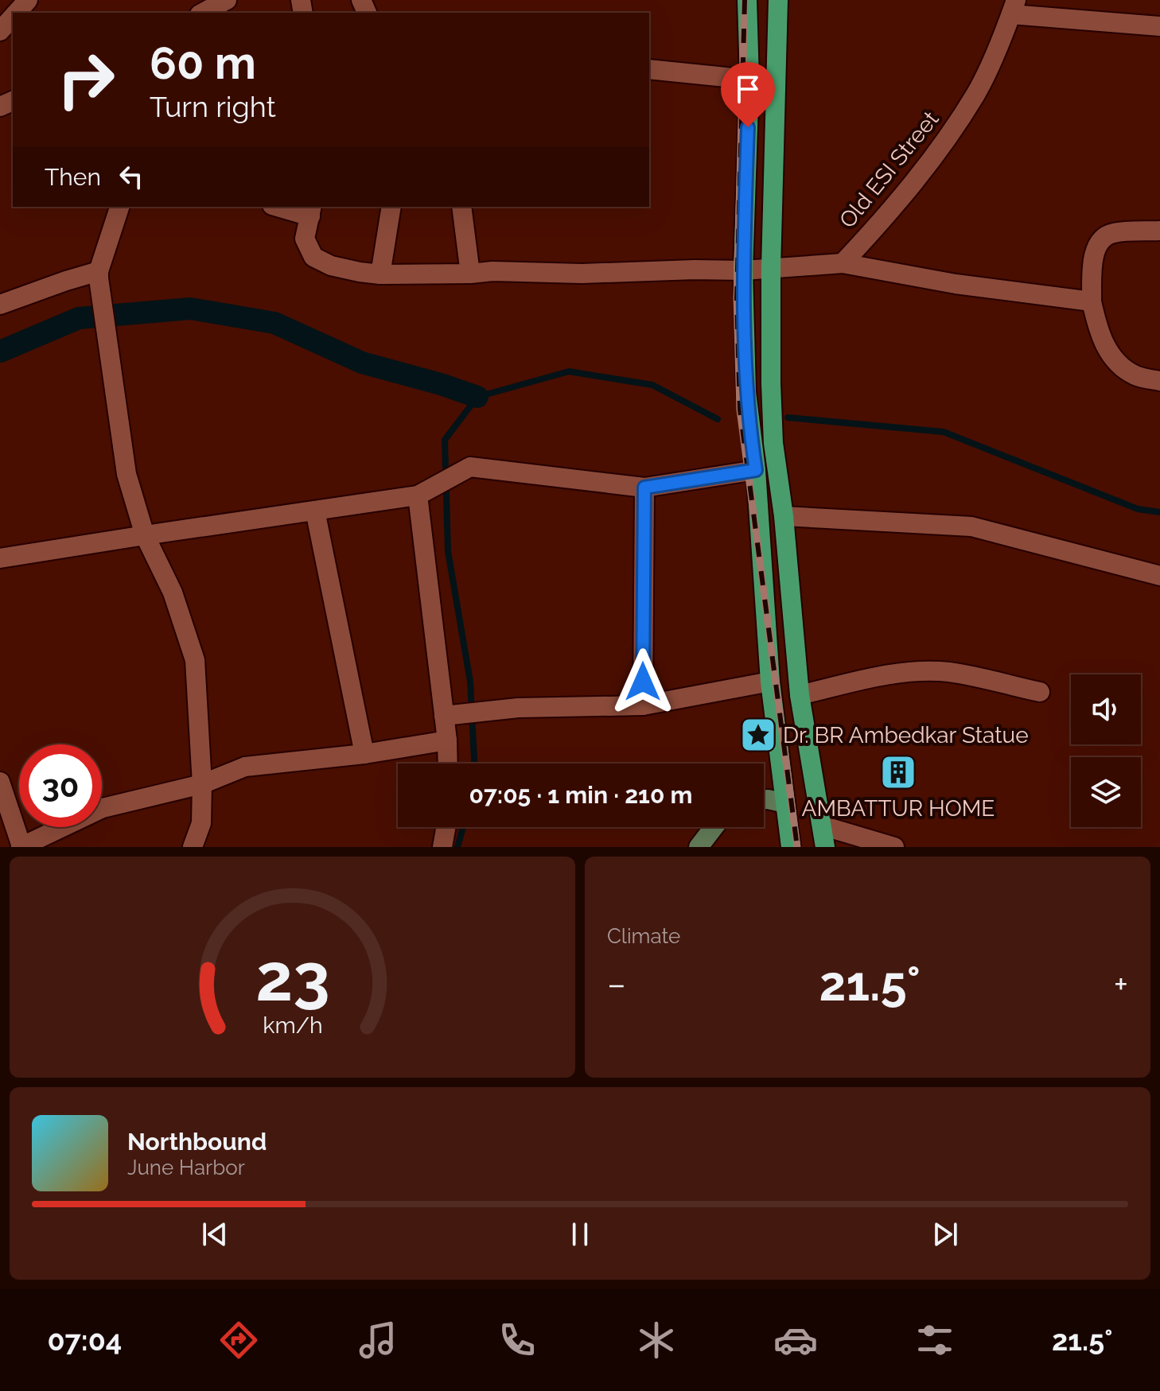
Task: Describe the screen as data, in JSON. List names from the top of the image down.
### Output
{
  "streets": {
    "street": ["Old ESI Street"]
  },
  "places": {
    "place": ["Dr. BR Ambedkar Statue"],
    "building": ["AMBATTUR HOME"]
  },
  "page": {
    "turn": ["60 m", "Turn right"],
    "then": "Then",
    "limit": "30",
    "trip": "07:05 · 1 min · 210 m",
    "tile": "Climate",
    "heat": ["−", "21.5°", "+"],
    "song": ["Northbound", "June Harbor"],
    "tabs": ["07:04", "21.5°"],
    "gauge": ["23", "km/h"]
  }
}
